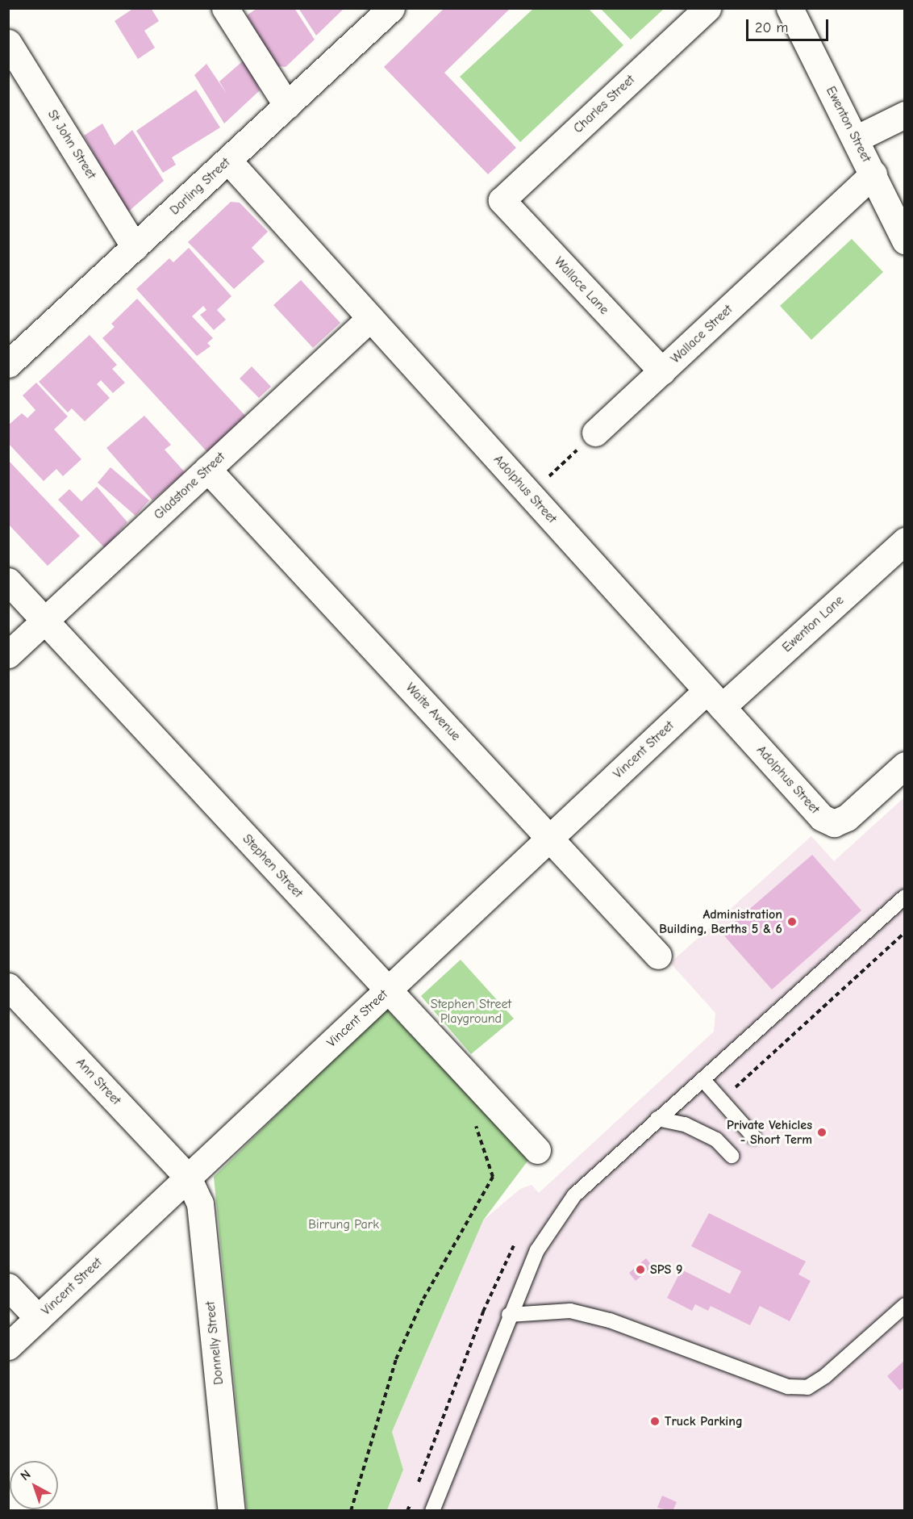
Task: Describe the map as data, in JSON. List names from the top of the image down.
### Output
{
  "streets": {
    "street": [
      "Charles Street",
      "Ewenton Street",
      "St John Street",
      "Darling Street",
      "Wallace Lane",
      "Wallace Street",
      "Gladstone Street",
      "Adolphus Street",
      "Ewenton Lane",
      "Waite Avenue",
      "Vincent Street",
      "Stephen Street",
      "Ann Street",
      "Donnelly Street"
    ]
  },
  "crossings": [
    ["Charles Street", "Wallace Lane"],
    ["Ewenton Street", "Wallace Street"],
    ["St John Street", "Darling Street"],
    ["Darling Street", "Adolphus Street"],
    ["Wallace Lane", "Wallace Street"],
    ["Gladstone Street", "Adolphus Street"],
    ["Gladstone Street", "Waite Avenue"],
    ["Gladstone Street", "Stephen Street"],
    ["Adolphus Street", "Ewenton Lane"],
    ["Adolphus Street", "Vincent Street"],
    ["Ewenton Lane", "Vincent Street"],
    ["Waite Avenue", "Vincent Street"],
    ["Vincent Street", "Stephen Street"],
    ["Vincent Street", "Ann Street"],
    ["Vincent Street", "Donnelly Street"],
    ["Ann Street", "Donnelly Street"]
  ],
  "parks": ["Stephen Street Playground", "Birrung Park"],
  "places": [
    "Administration Building, Berths 5 & 6",
    "Private Vehicles - Short Term",
    "SPS 9",
    "Truck Parking"
  ],
  "scale_bar": "20 m",
  "north": "top left"
}
